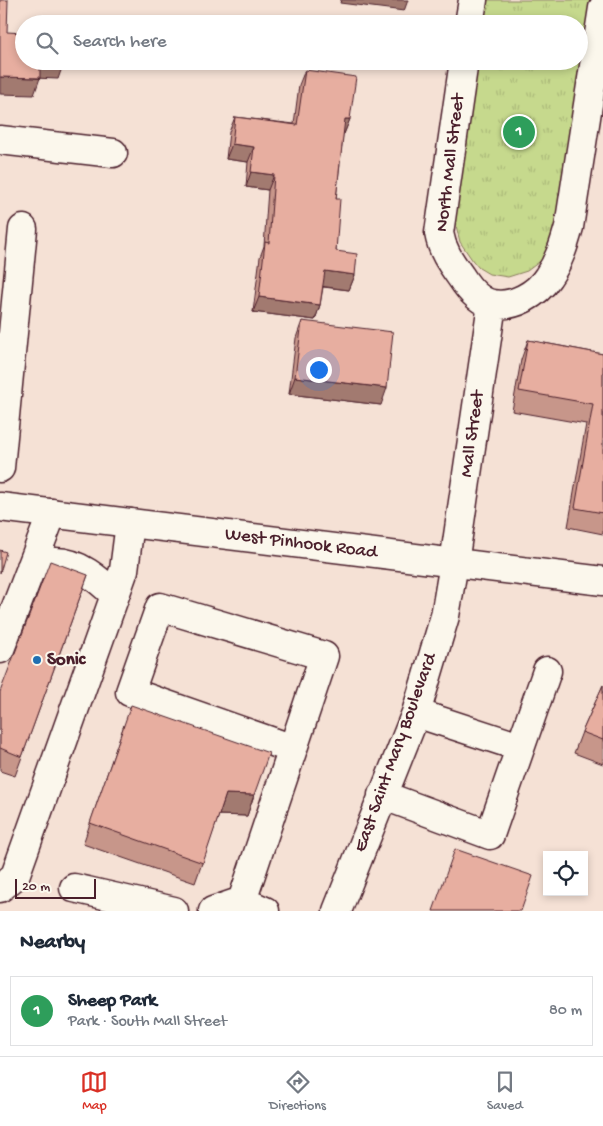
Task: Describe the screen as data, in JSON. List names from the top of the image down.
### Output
{
  "streets": {
    "street": [
      "North Mall Street",
      "Mall Street",
      "West Pinhook Road",
      "East Saint Mary Boulevard"
    ]
  },
  "crossings": [
    ["North Mall Street", "Mall Street"],
    ["Mall Street", "West Pinhook Road"],
    ["Mall Street", "East Saint Mary Boulevard"],
    ["West Pinhook Road", "East Saint Mary Boulevard"]
  ],
  "places": ["Sonic"],
  "scale_bar": "20 m",
  "page": {
    "search": "Search here",
    "pins": "1",
    "scale": "20 m",
    "heading": "Nearby",
    "list": [
      {
        "mark": "1",
        "name": "Sheep Park",
        "note": "Park · South Mall Street",
        "value": "80 m"
      }
    ],
    "nav": ["Map", "Directions", "Saved"]
  }
}
